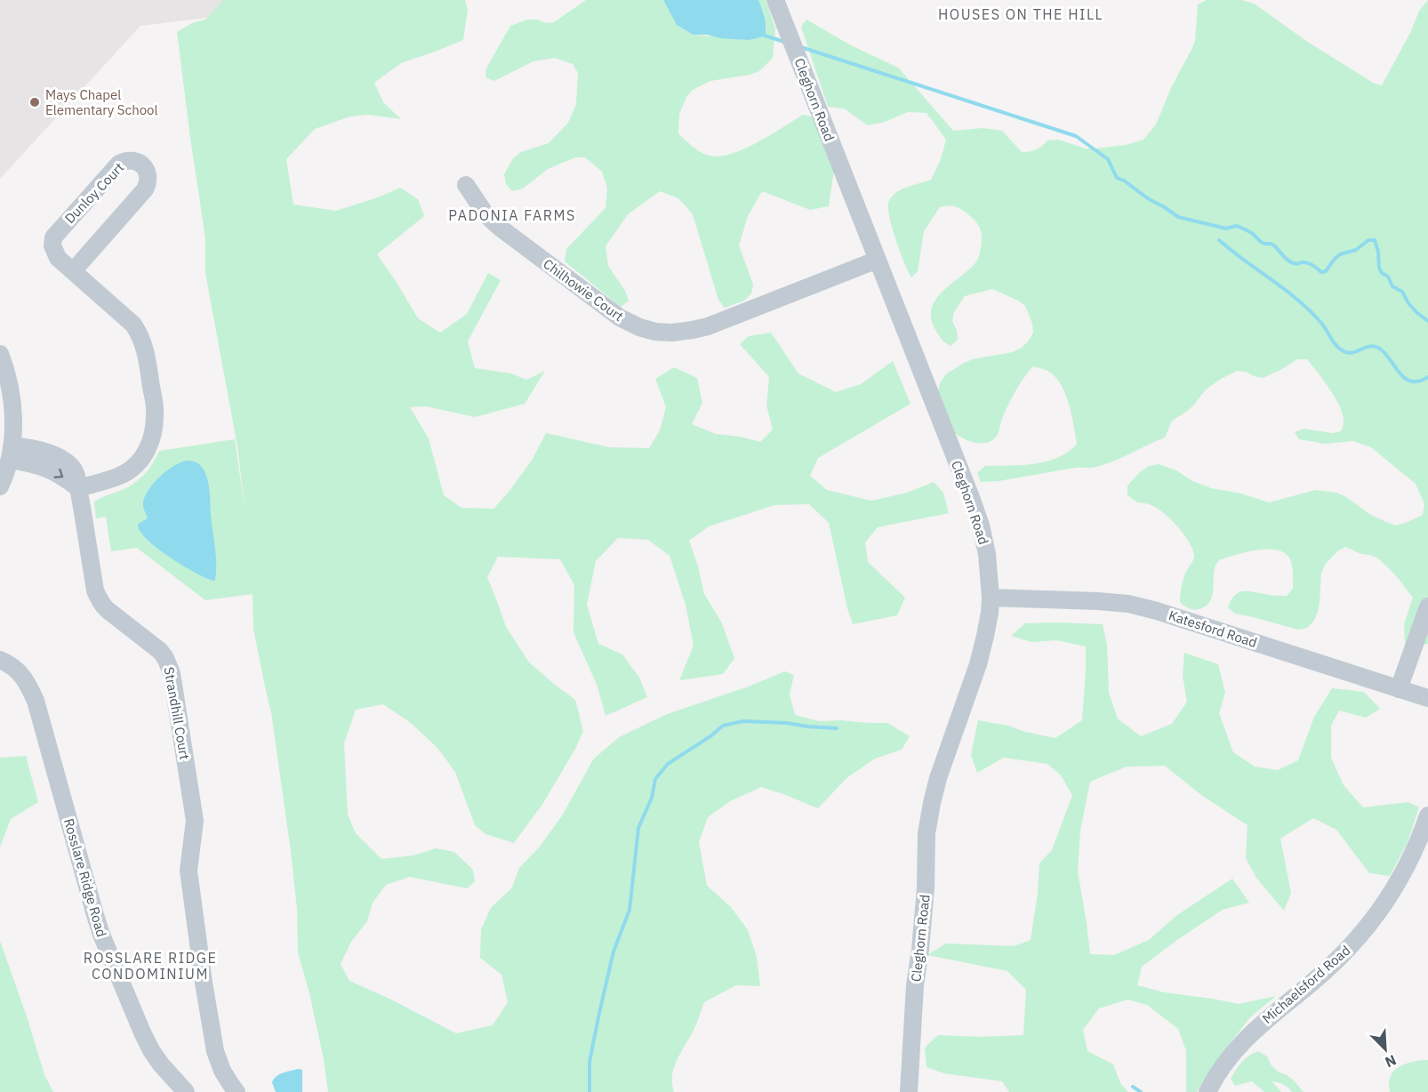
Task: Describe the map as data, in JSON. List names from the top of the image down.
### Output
{
  "streets": {
    "street": [
      "Cleghorn Road",
      "Dunloy Court",
      "Chilhowie Court",
      "Katesford Road",
      "Strandhill Court",
      "Rosslare Ridge Road",
      "Michaelsford Road"
    ]
  },
  "crossings": [
    ["Cleghorn Road", "Chilhowie Court"],
    ["Cleghorn Road", "Katesford Road"],
    ["Dunloy Court", "Strandhill Court"]
  ],
  "districts": ["HOUSES ON THE HILL", "PADONIA FARMS", "ROSSLARE RIDGE CONDOMINIUM"],
  "places": ["Mays Chapel Elementary School"],
  "north": "bottom right"
}
